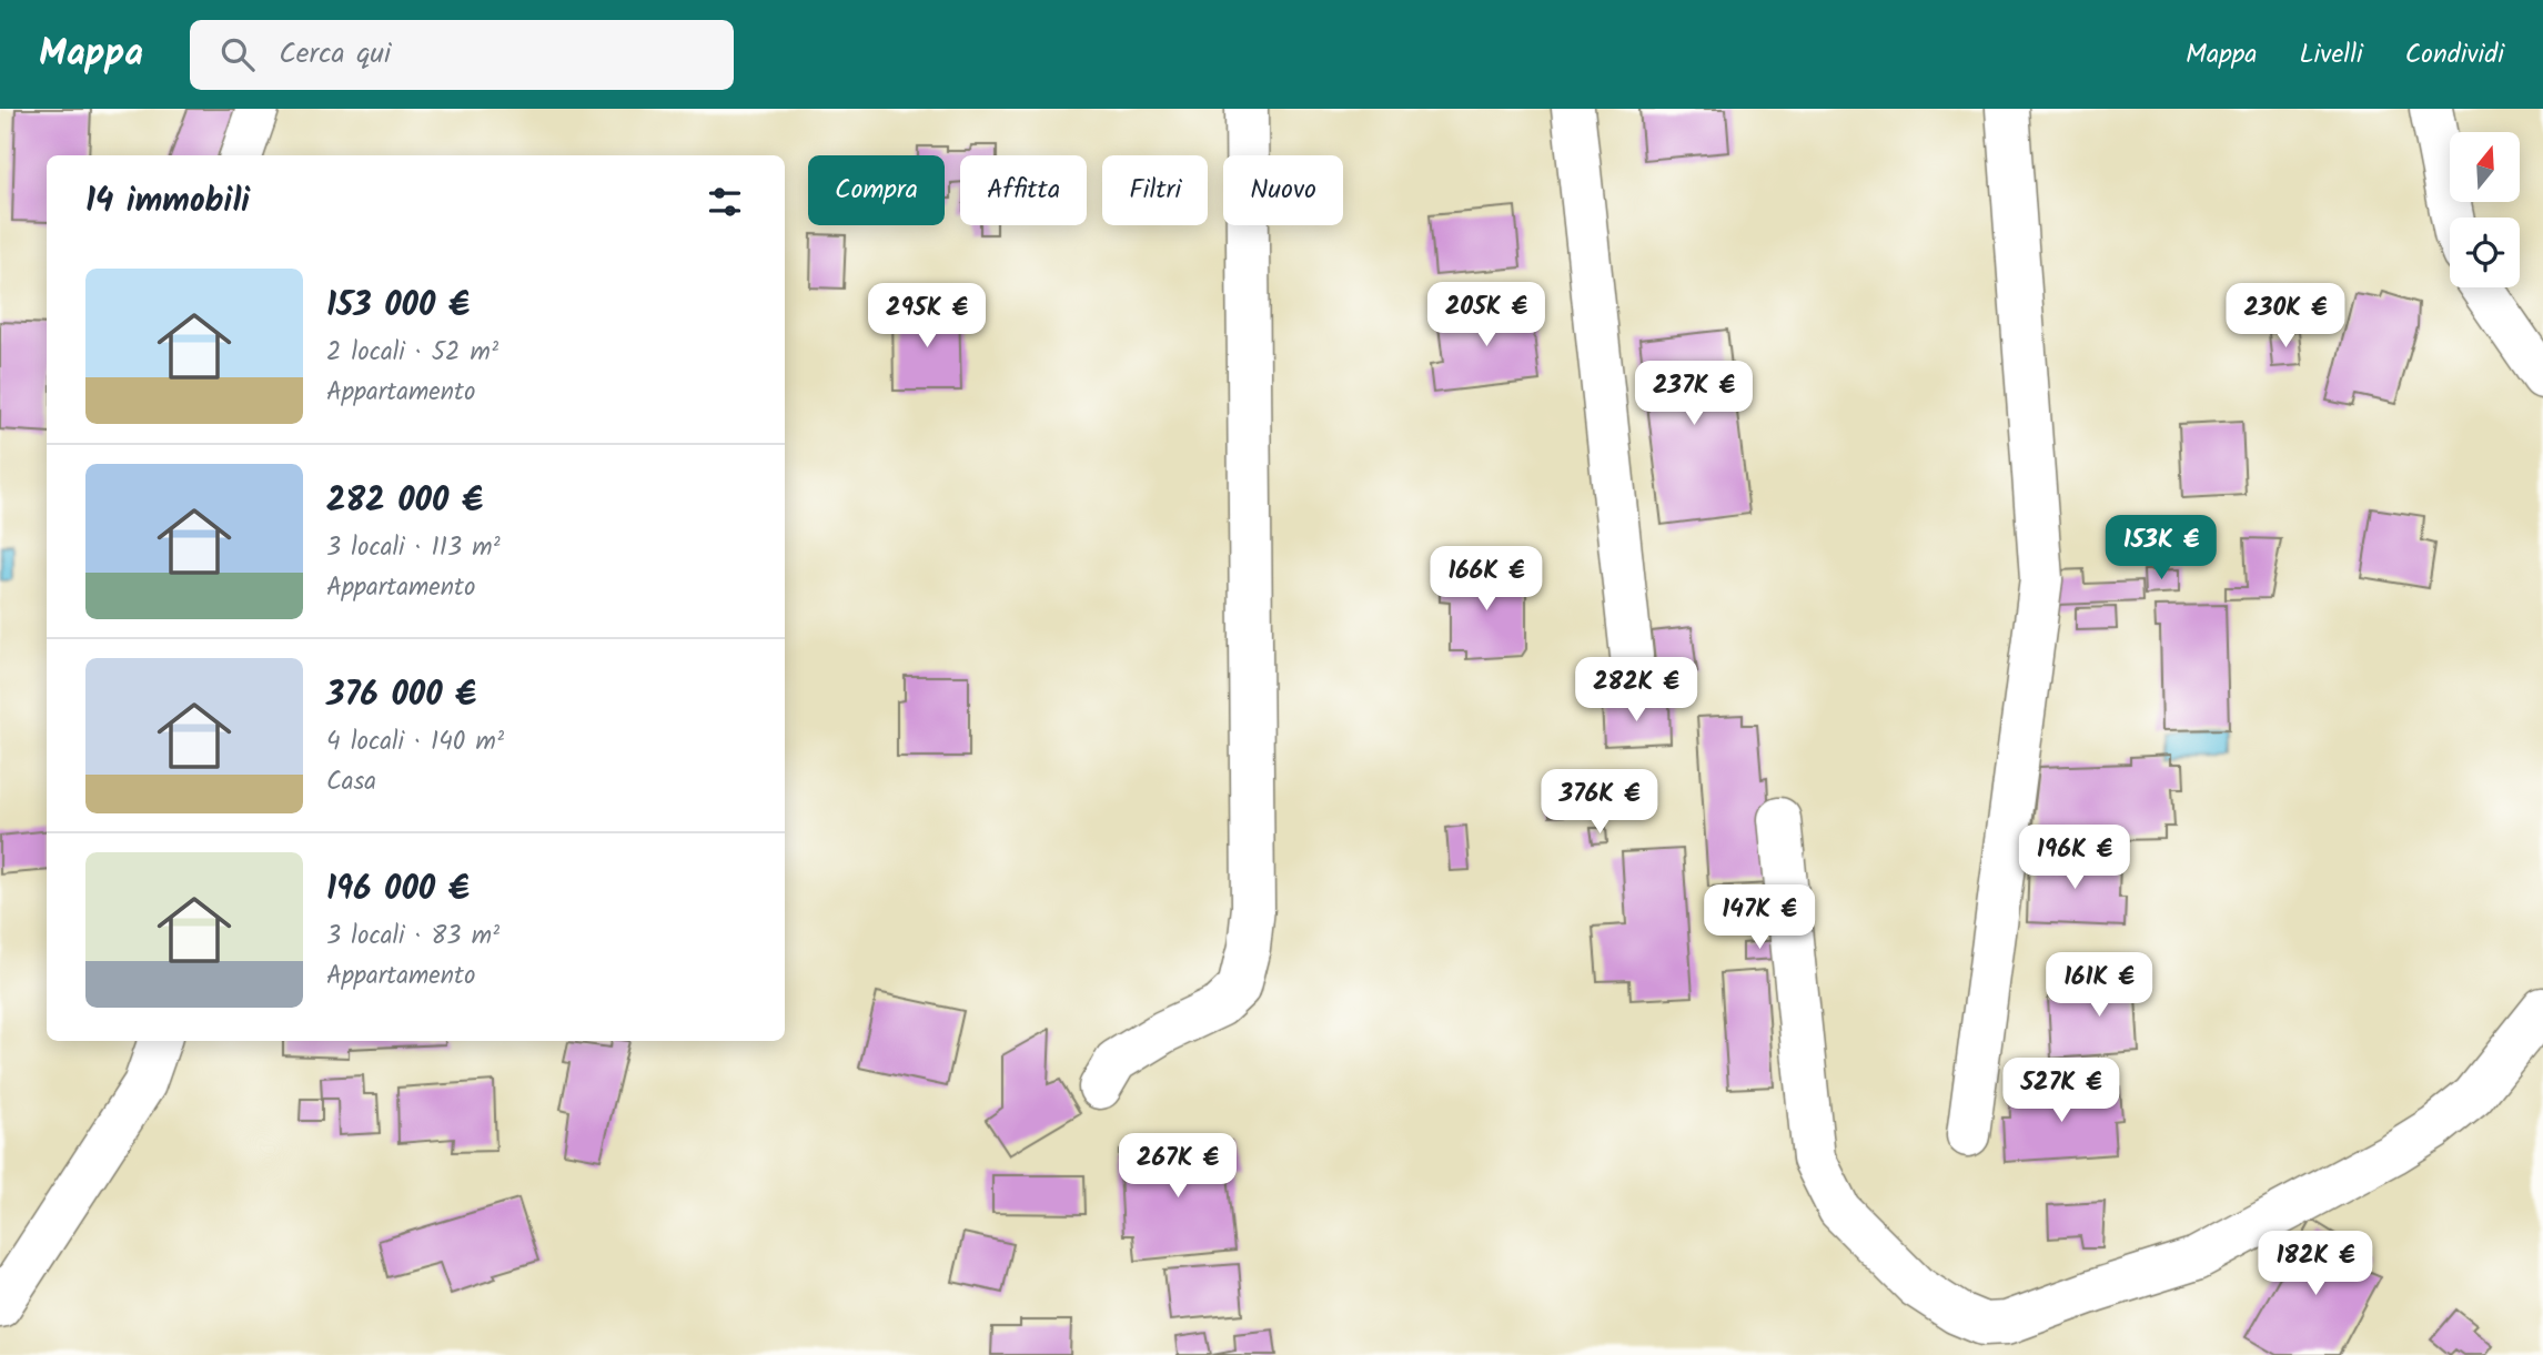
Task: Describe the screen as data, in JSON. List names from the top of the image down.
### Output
{
  "north": "top",
  "page": {
    "header": "Mappa",
    "search": "Cerca qui",
    "nav": ["Mappa", "Livelli", "Condividi"],
    "chip": [
      "Compra",
      "Affitta",
      "Filtri",
      "Nuovo"
    ],
    "heading": "14 immobili",
    "list": [
      {
        "name": "153 000 €",
        "note": "2 locali · 52 m² · Appartamento"
      },
      {
        "name": "282 000 €",
        "note": "3 locali · 113 m² · Appartamento"
      },
      {
        "name": "376 000 €",
        "note": "4 locali · 140 m² · Casa"
      },
      {
        "name": "196 000 €",
        "note": "3 locali · 83 m² · Appartamento"
      }
    ],
    "price": [
      "205K €",
      "295K €",
      "230K €",
      "237K €",
      "153K €",
      "166K €",
      "282K €",
      "376K €",
      "196K €",
      "147K €",
      "161K €",
      "527K €",
      "267K €",
      "182K €"
    ]
  }
}
